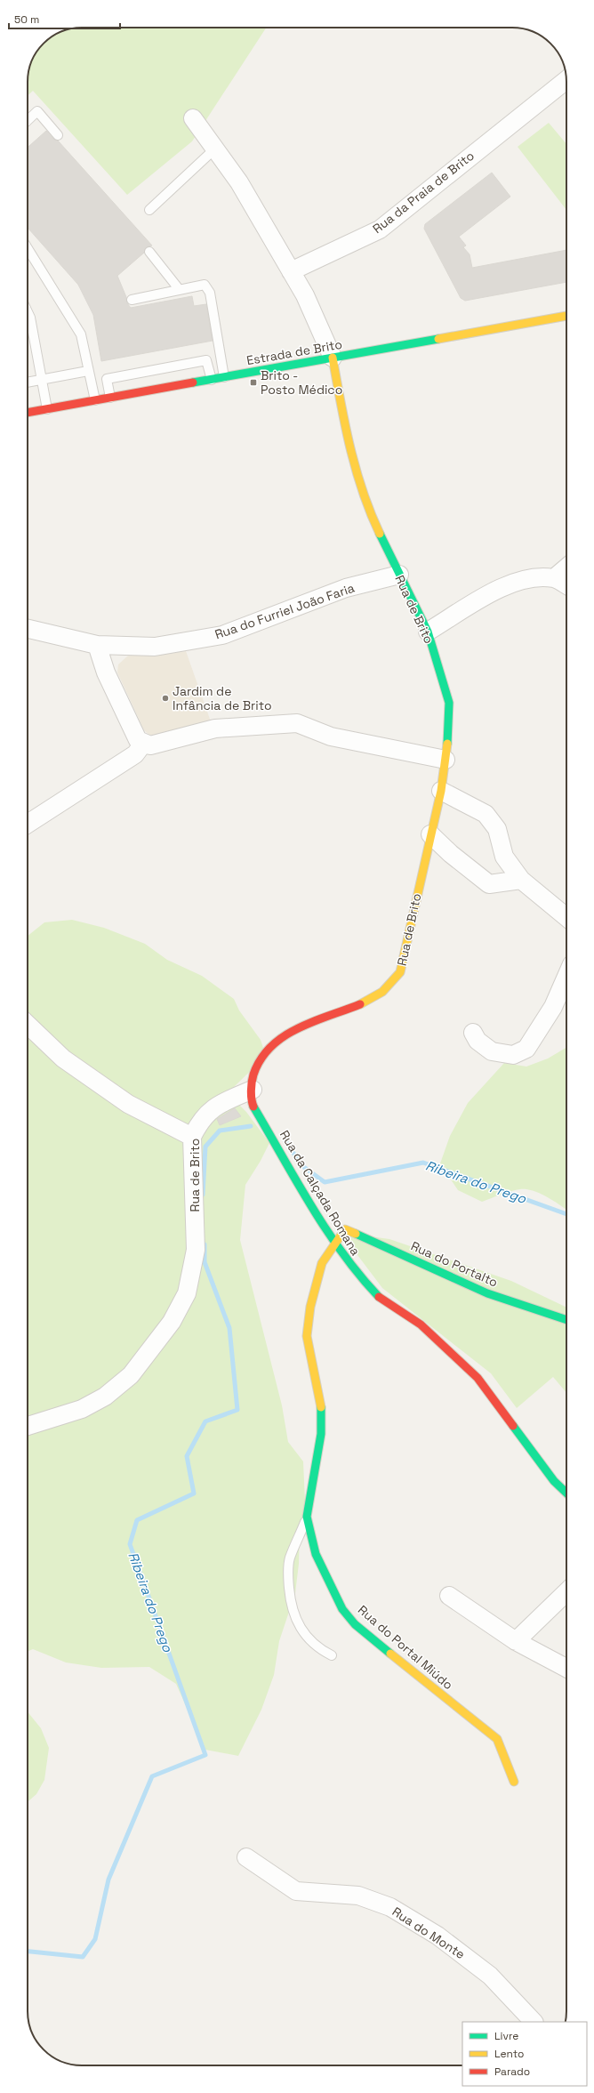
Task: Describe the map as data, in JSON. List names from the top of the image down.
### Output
{
  "streets": {
    "street": [
      "Rua da Praia de Brito",
      "Estrada de Brito",
      "Rua de Brito",
      "Rua do Furriel João Faria",
      "Rua da Calçada Romana",
      "Rua do Portalto",
      "Rua do Portal Miúdo",
      "Rua do Monte"
    ]
  },
  "crossings": [
    ["Estrada de Brito", "Rua de Brito"],
    ["Rua de Brito", "Rua do Furriel João Faria"],
    ["Rua de Brito", "Rua da Calçada Romana"],
    ["Rua da Calçada Romana", "Rua do Portalto"],
    ["Rua da Calçada Romana", "Rua do Portal Miúdo"],
    ["Rua do Portalto", "Rua do Portal Miúdo"]
  ],
  "water": ["Ribeira do Prego"],
  "places": {
    "transit": ["Brito - Posto Médico"],
    "other": ["Jardim de Infância de Brito"]
  },
  "legend": ["Livre", "Lento", "Parado"],
  "scale_bar": "50 m"
}
